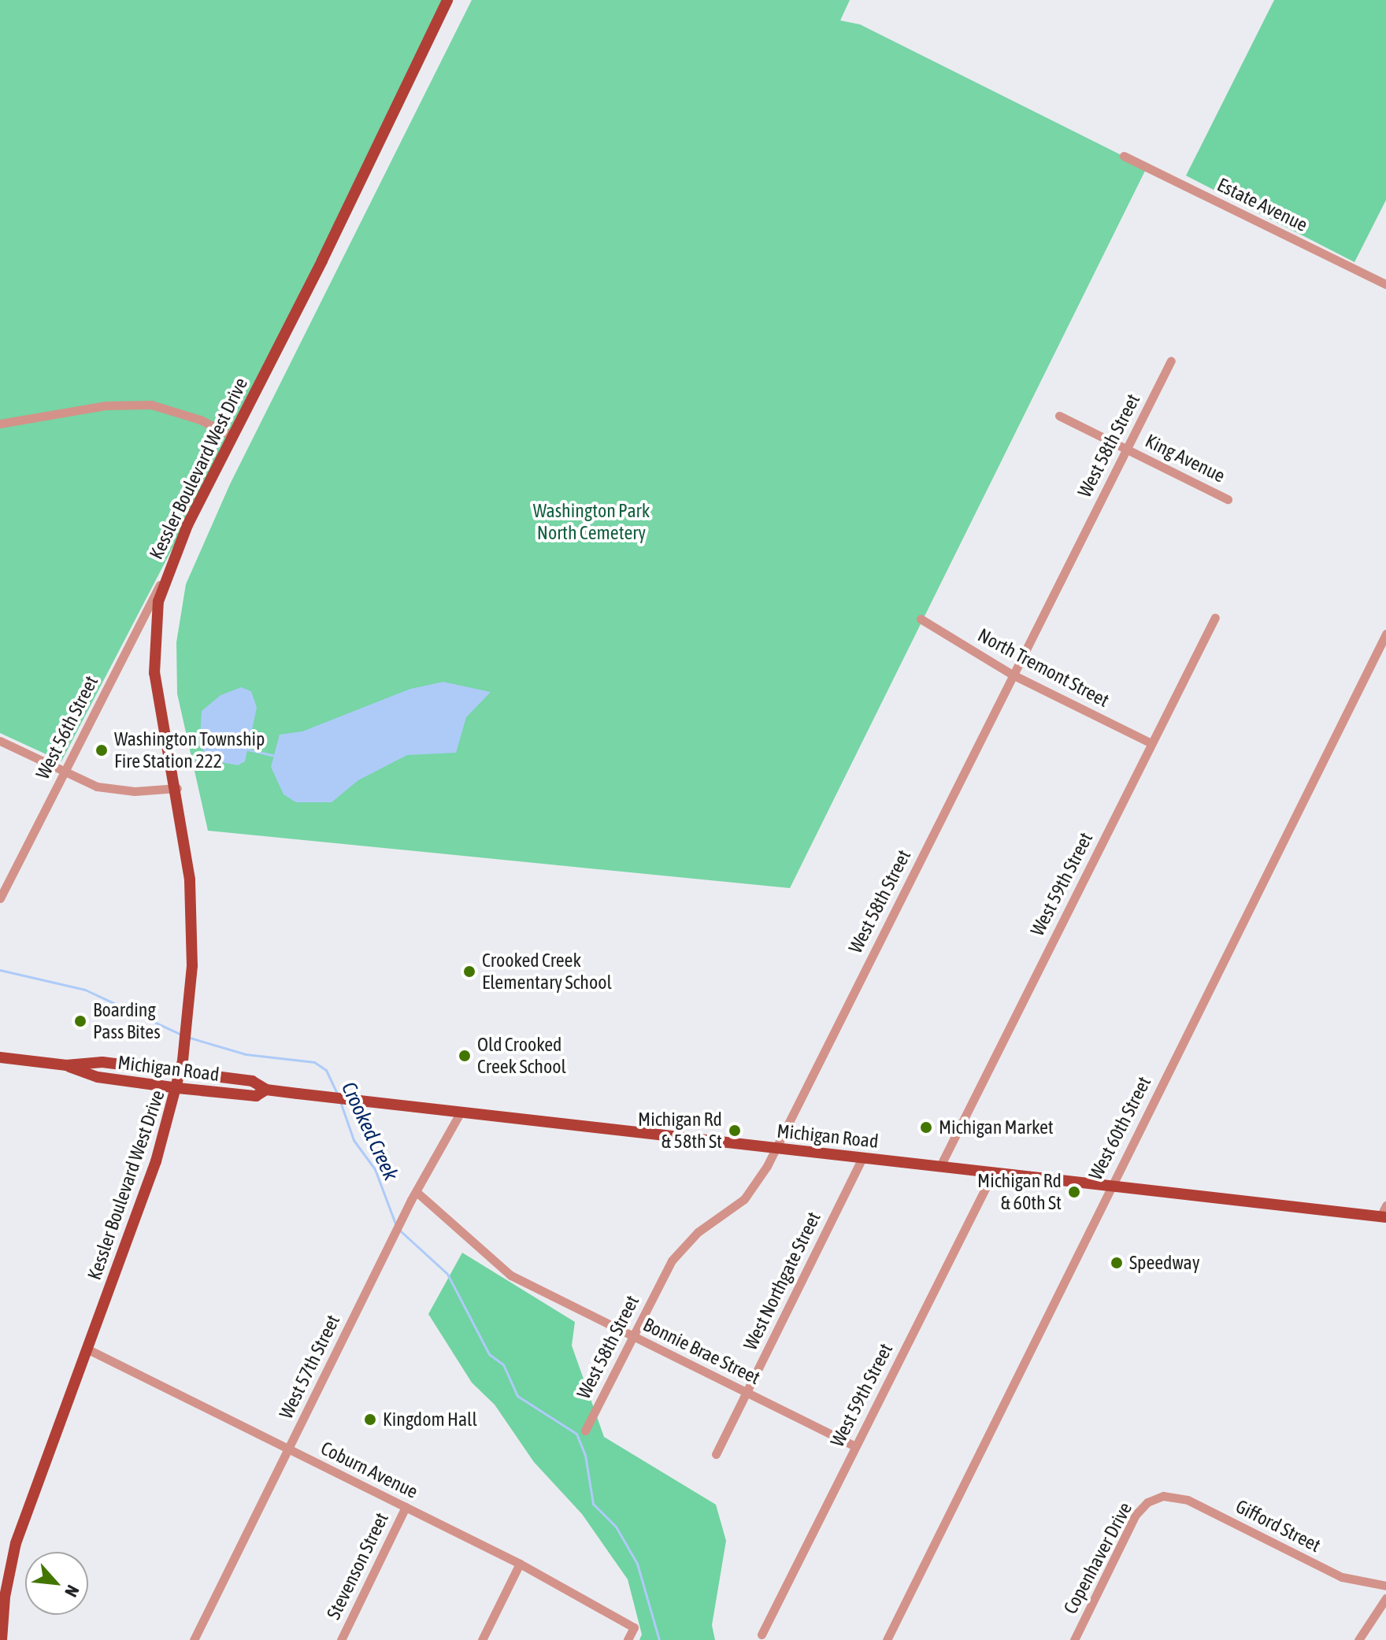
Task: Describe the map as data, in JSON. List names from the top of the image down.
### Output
{
  "streets": {
    "main road": ["Kessler Boulevard West Drive", "Michigan Road"],
    "street": [
      "Estate Avenue",
      "West 58th Street",
      "King Avenue",
      "North Tremont Street",
      "West 56th Street",
      "West 59th Street",
      "West 60th Street",
      "West Northgate Street",
      "Bonnie Brae Street",
      "West 57th Street",
      "Coburn Avenue",
      "Gifford Street",
      "Copenhaver Drive",
      "Stevenson Street"
    ]
  },
  "crossings": [
    ["West 58th Street", "King Avenue"],
    ["West 58th Street", "North Tremont Street"],
    ["West 58th Street", "Michigan Road"],
    ["West 58th Street", "Bonnie Brae Street"],
    ["Kessler Boulevard West Drive", "West 56th Street"],
    ["Kessler Boulevard West Drive", "Michigan Road"],
    ["Kessler Boulevard West Drive", "Coburn Avenue"],
    ["North Tremont Street", "West 59th Street"],
    ["West 59th Street", "Michigan Road"],
    ["West 59th Street", "Bonnie Brae Street"],
    ["Michigan Road", "West 60th Street"],
    ["Michigan Road", "West Northgate Street"],
    ["Michigan Road", "West 57th Street"],
    ["West Northgate Street", "Bonnie Brae Street"],
    ["Bonnie Brae Street", "West 57th Street"],
    ["West 57th Street", "Coburn Avenue"],
    ["Coburn Avenue", "Stevenson Street"],
    ["Gifford Street", "Copenhaver Drive"]
  ],
  "water": ["Crooked Creek"],
  "parks": ["Washington Park North Cemetery"],
  "places": [
    "Washington Township Fire Station 222",
    "Crooked Creek Elementary School",
    "Boarding Pass Bites",
    "Old Crooked Creek School",
    "Michigan Market",
    "Michigan Rd & 58th St",
    "Michigan Rd & 60th St",
    "Speedway",
    "Kingdom Hall"
  ],
  "north": "bottom right"
}
